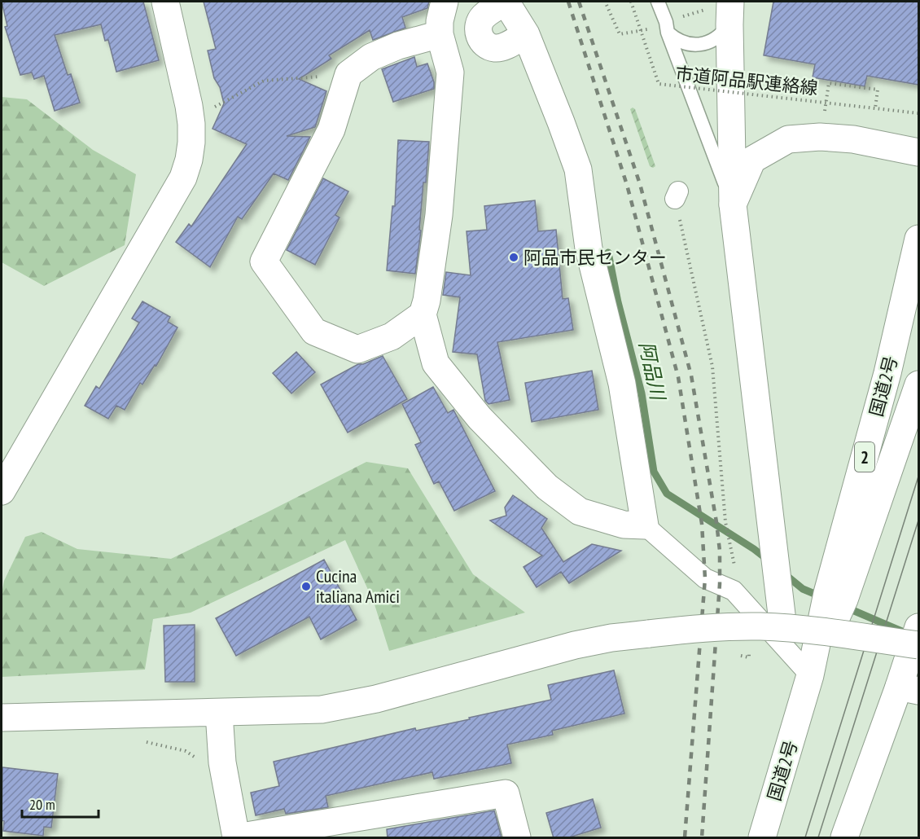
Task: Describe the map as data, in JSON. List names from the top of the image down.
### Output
{
  "streets": {
    "main road": ["国道2号", "2"],
    "path": ["市道阿品駅連絡線"]
  },
  "water": ["阿品川"],
  "places": ["阿品市民センター", "Cucina italiana Amici"],
  "scale_bar": "20 m"
}
